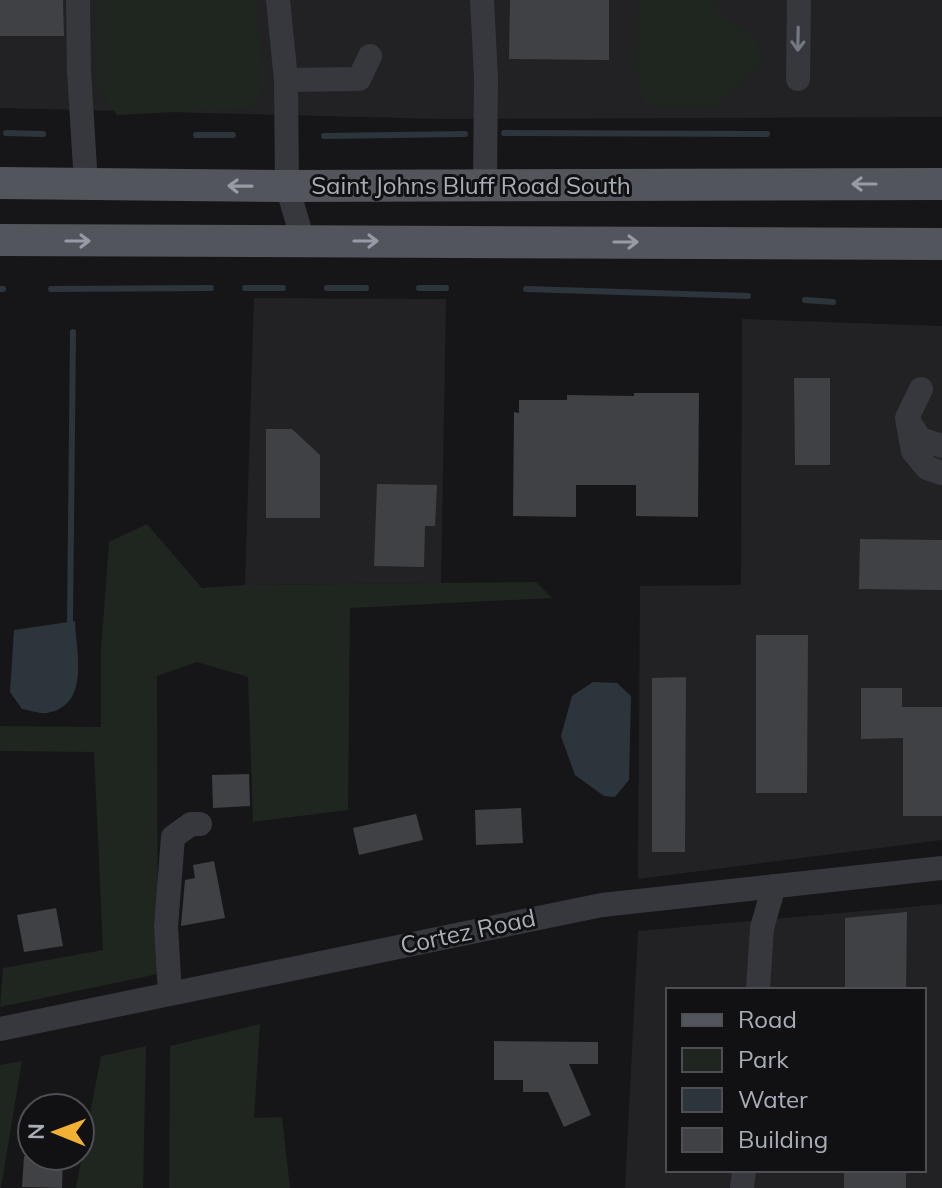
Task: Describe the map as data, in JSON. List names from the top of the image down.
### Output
{
  "streets": {
    "main road": ["Saint Johns Bluff Road South"],
    "street": ["Cortez Road"]
  },
  "legend": [
    "Road",
    "Park",
    "Water",
    "Building"
  ],
  "north": "left"
}
